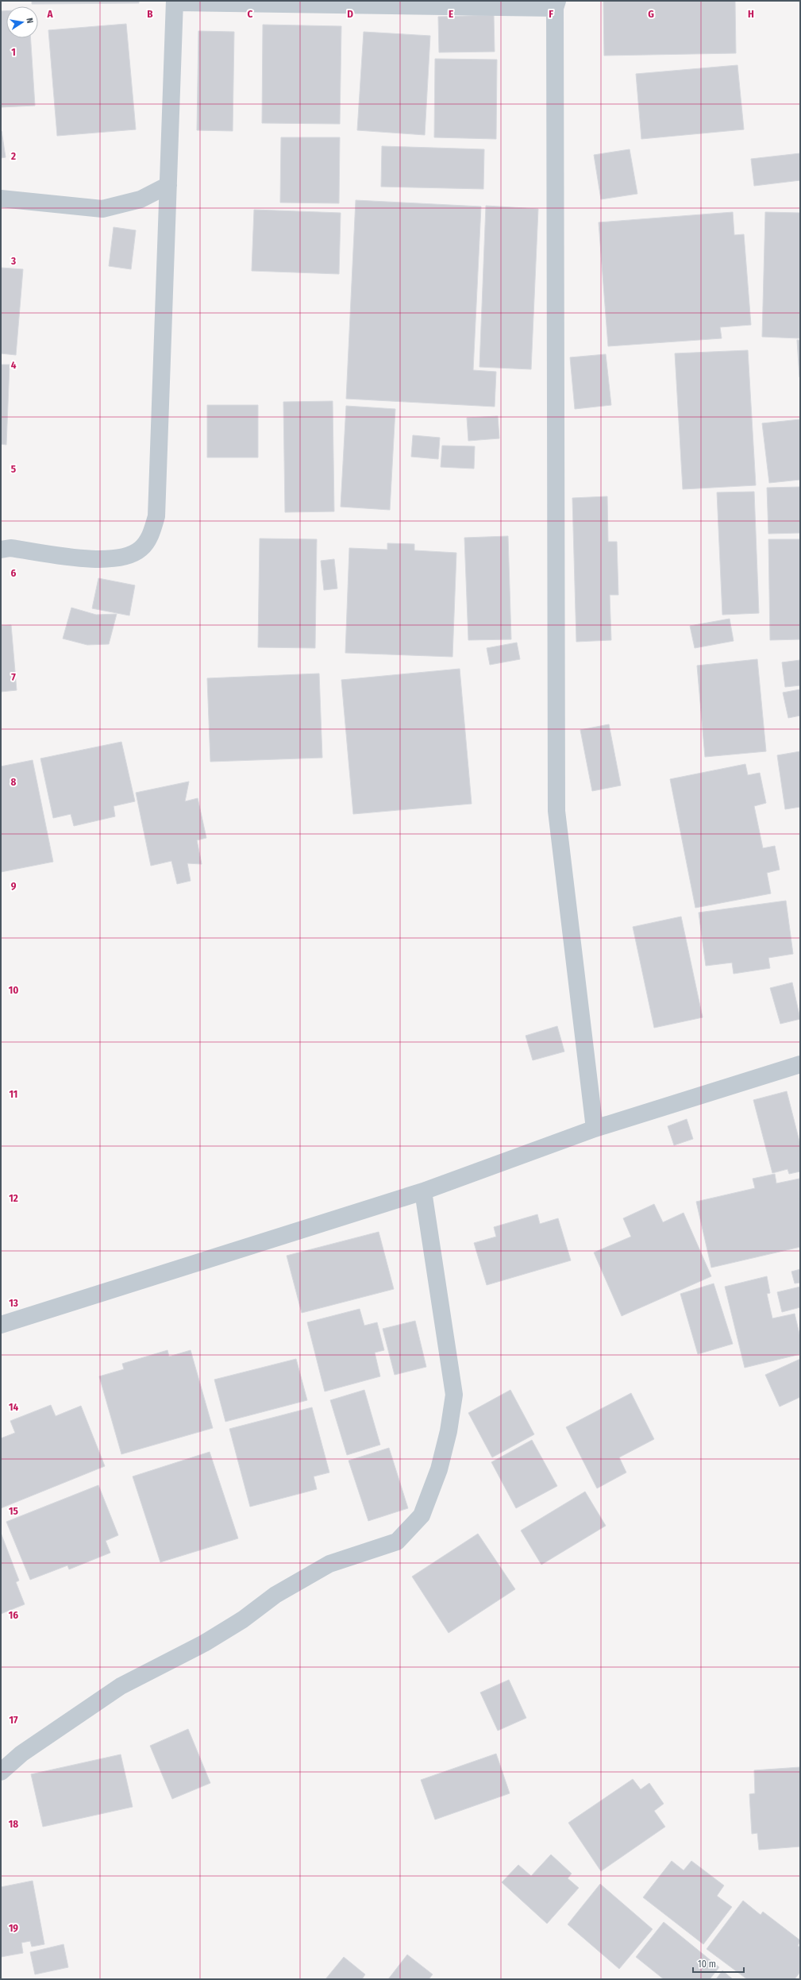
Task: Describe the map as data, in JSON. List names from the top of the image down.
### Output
{
  "scale_bar": "10 m",
  "north": "right",
  "grid": {
    "columns": [
      "A",
      "B",
      "C",
      "D",
      "E",
      "F",
      "G",
      "H"
    ],
    "rows": [
      "1",
      "2",
      "3",
      "4",
      "5",
      "6",
      "7",
      "8",
      "9",
      "10",
      "11",
      "12",
      "13",
      "14",
      "15",
      "16",
      "17",
      "18",
      "19"
    ]
  }
}
